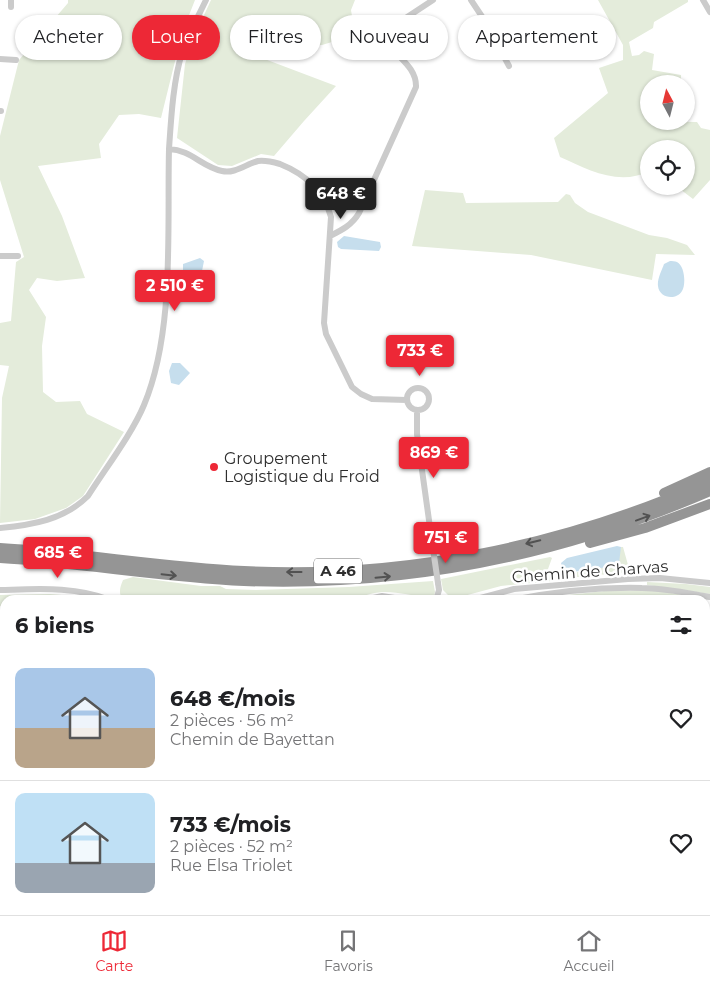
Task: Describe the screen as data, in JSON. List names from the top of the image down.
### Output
{
  "streets": {
    "highway": ["A 46"],
    "street": ["Chemin de Charvas"]
  },
  "places": ["Groupement Logistique du Froid"],
  "north": "top",
  "page": {
    "chip": [
      "Acheter",
      "Louer",
      "Filtres",
      "Nouveau",
      "Appartement"
    ],
    "price": [
      "648 €",
      "2 510 €",
      "733 €",
      "869 €",
      "751 €",
      "685 €"
    ],
    "heading": "6 biens",
    "list": [
      {
        "name": "648 €/mois",
        "note": "2 pièces · 56 m² · Chemin de Bayettan"
      },
      {
        "name": "733 €/mois",
        "note": "2 pièces · 52 m² · Rue Elsa Triolet"
      }
    ],
    "tabs": ["Carte", "Favoris", "Accueil"]
  }
}
